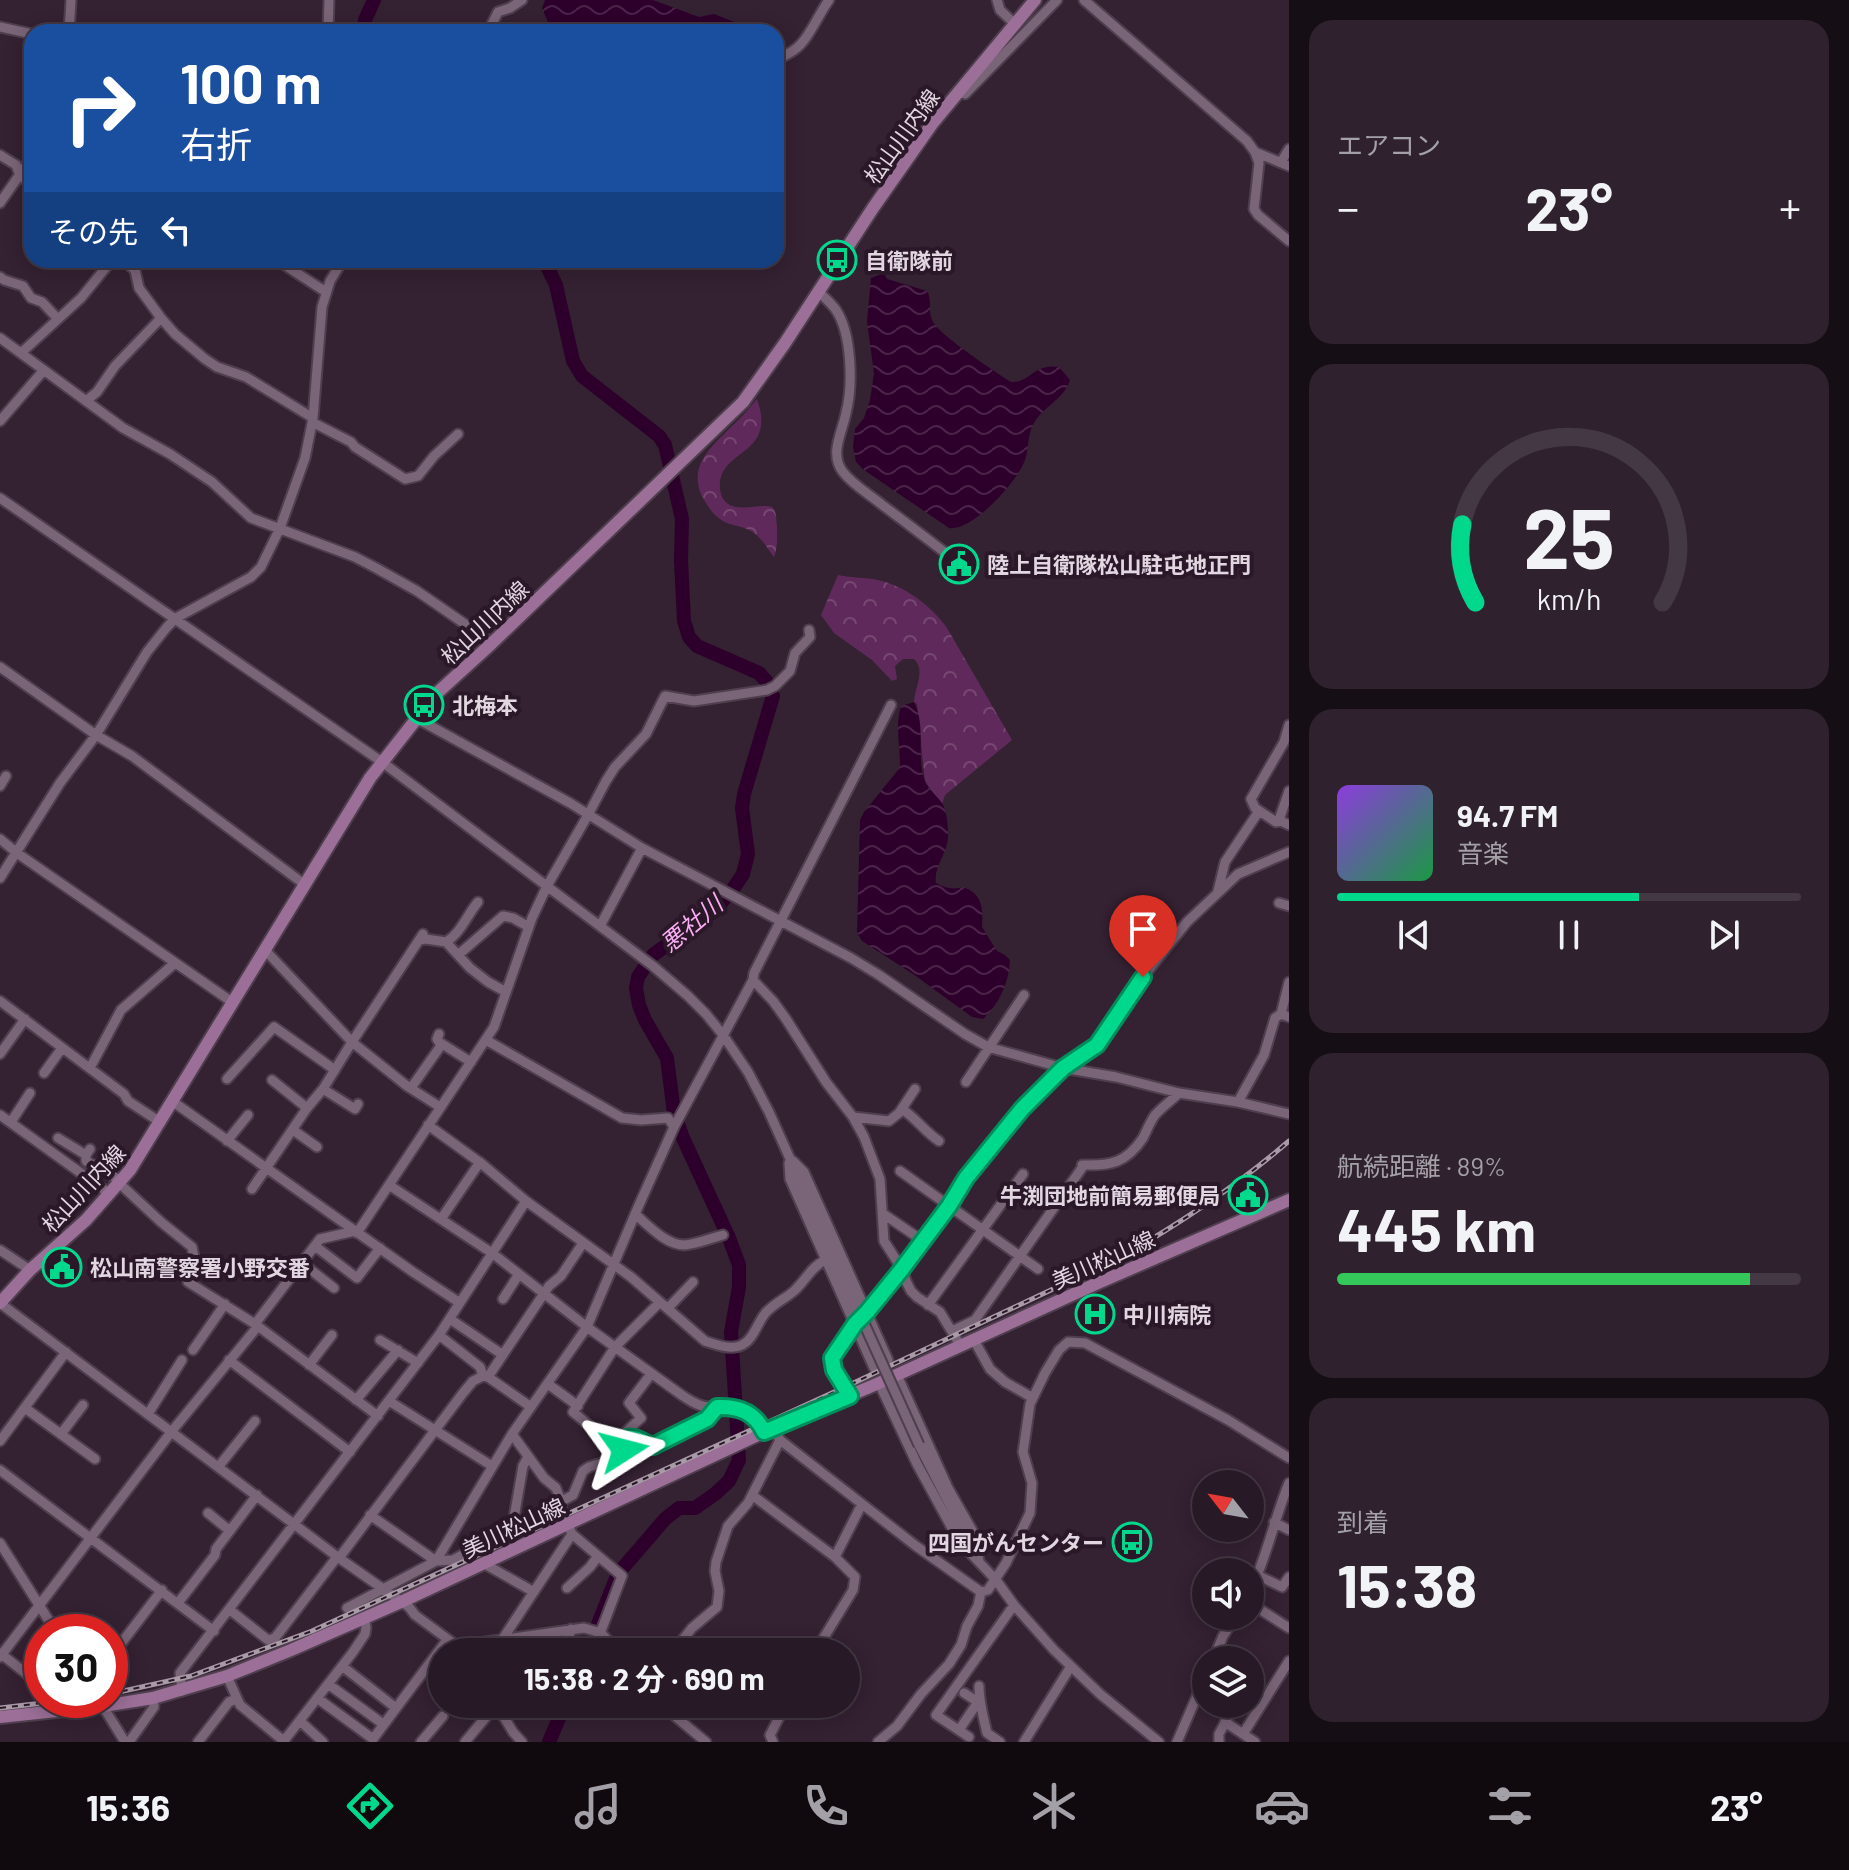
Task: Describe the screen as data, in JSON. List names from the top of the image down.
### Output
{
  "streets": {
    "main road": ["松山川内線", "美川松山線"]
  },
  "water": ["悪社川"],
  "places": {
    "bus stop": ["自衛隊前", "北梅本", "四国がんセンター"],
    "public building": ["陸上自衛隊松山駐屯地正門", "牛渕団地前簡易郵便局", "松山南警察署小野交番"],
    "hospital": ["中川病院"]
  },
  "north": "top left",
  "page": {
    "tile": [
      "エアコン",
      ["航続距離 · 89%", "445 km"],
      ["到着", "15:38"]
    ],
    "turn": ["100 m", "右折"],
    "heat": ["−", "23°", "+"],
    "then": "その先",
    "song": ["94.7 FM", "音楽"],
    "limit": "30",
    "trip": "15:38 · 2 分 · 690 m",
    "tabs": ["15:36", "23°"],
    "gauge": ["25", "km/h"]
  }
}
